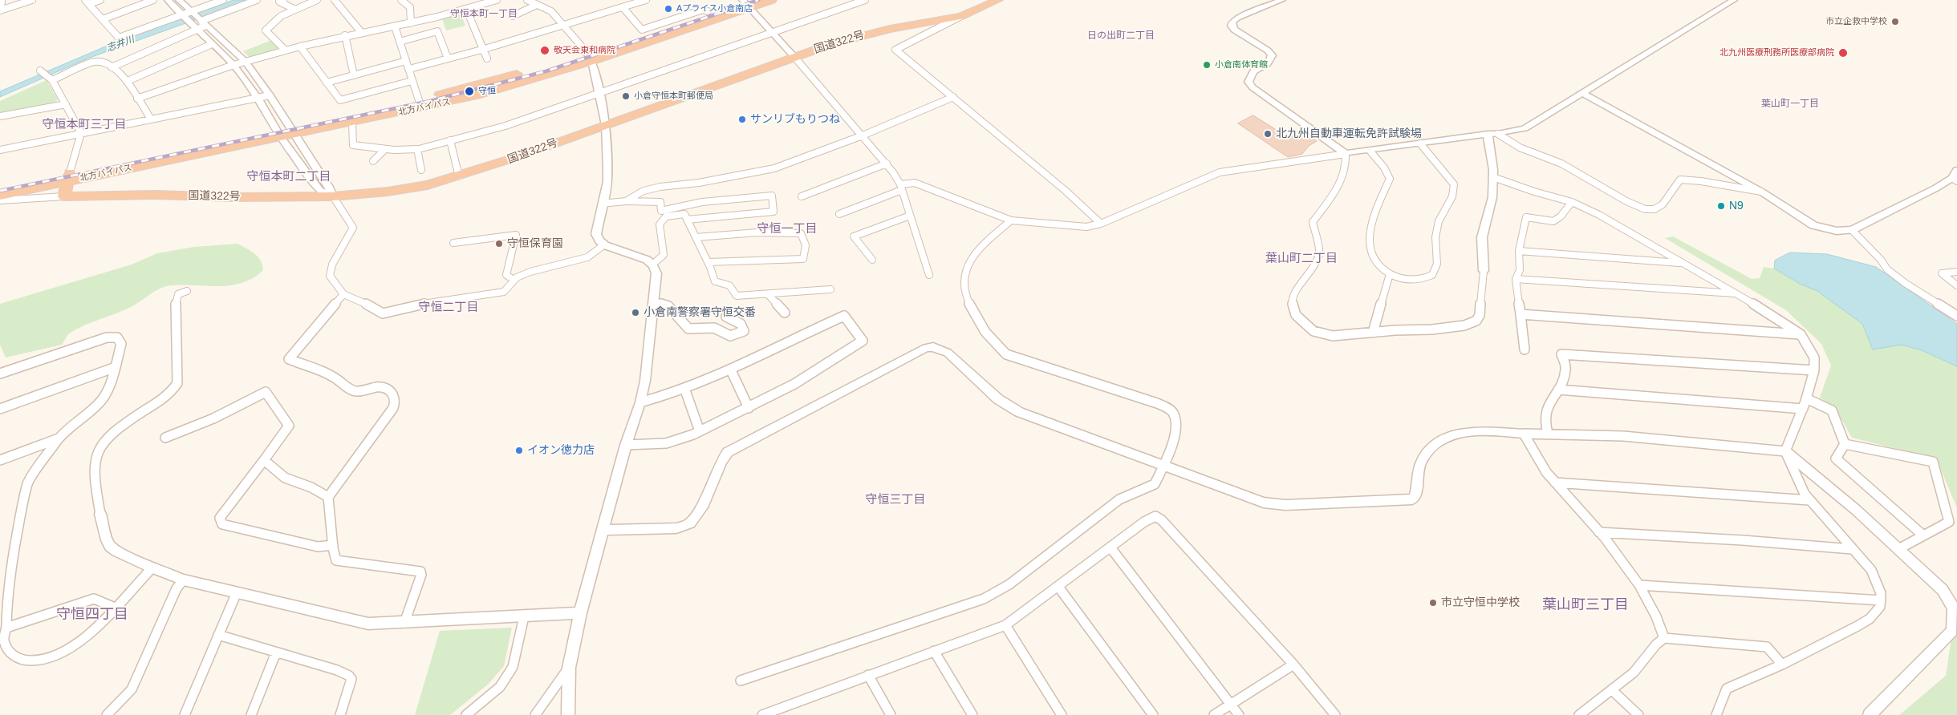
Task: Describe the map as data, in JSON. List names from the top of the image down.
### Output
{
  "streets": {
    "highway": ["国道322号", "北方バイパス"]
  },
  "districts": [
    "守恒本町一丁目",
    "日の出町二丁目",
    "葉山町一丁目",
    "守恒本町三丁目",
    "守恒本町二丁目",
    "守恒一丁目",
    "葉山町二丁目",
    "守恒二丁目",
    "守恒三丁目",
    "葉山町三丁目",
    "守恒四丁目"
  ],
  "water": ["志井川"],
  "places": [
    "Aプライス小倉南店",
    "市立企救中学校",
    "敬天会東和病院",
    "北九州医療刑務所医療部病院",
    "小倉南体育館",
    "守恒",
    "小倉守恒本町郵便局",
    "サンリブもりつね",
    "北九州自動車運転免許試験場",
    "N9",
    "守恒保育園",
    "小倉南警察署守恒交番",
    "イオン徳力店",
    "市立守恒中学校"
  ]
}
